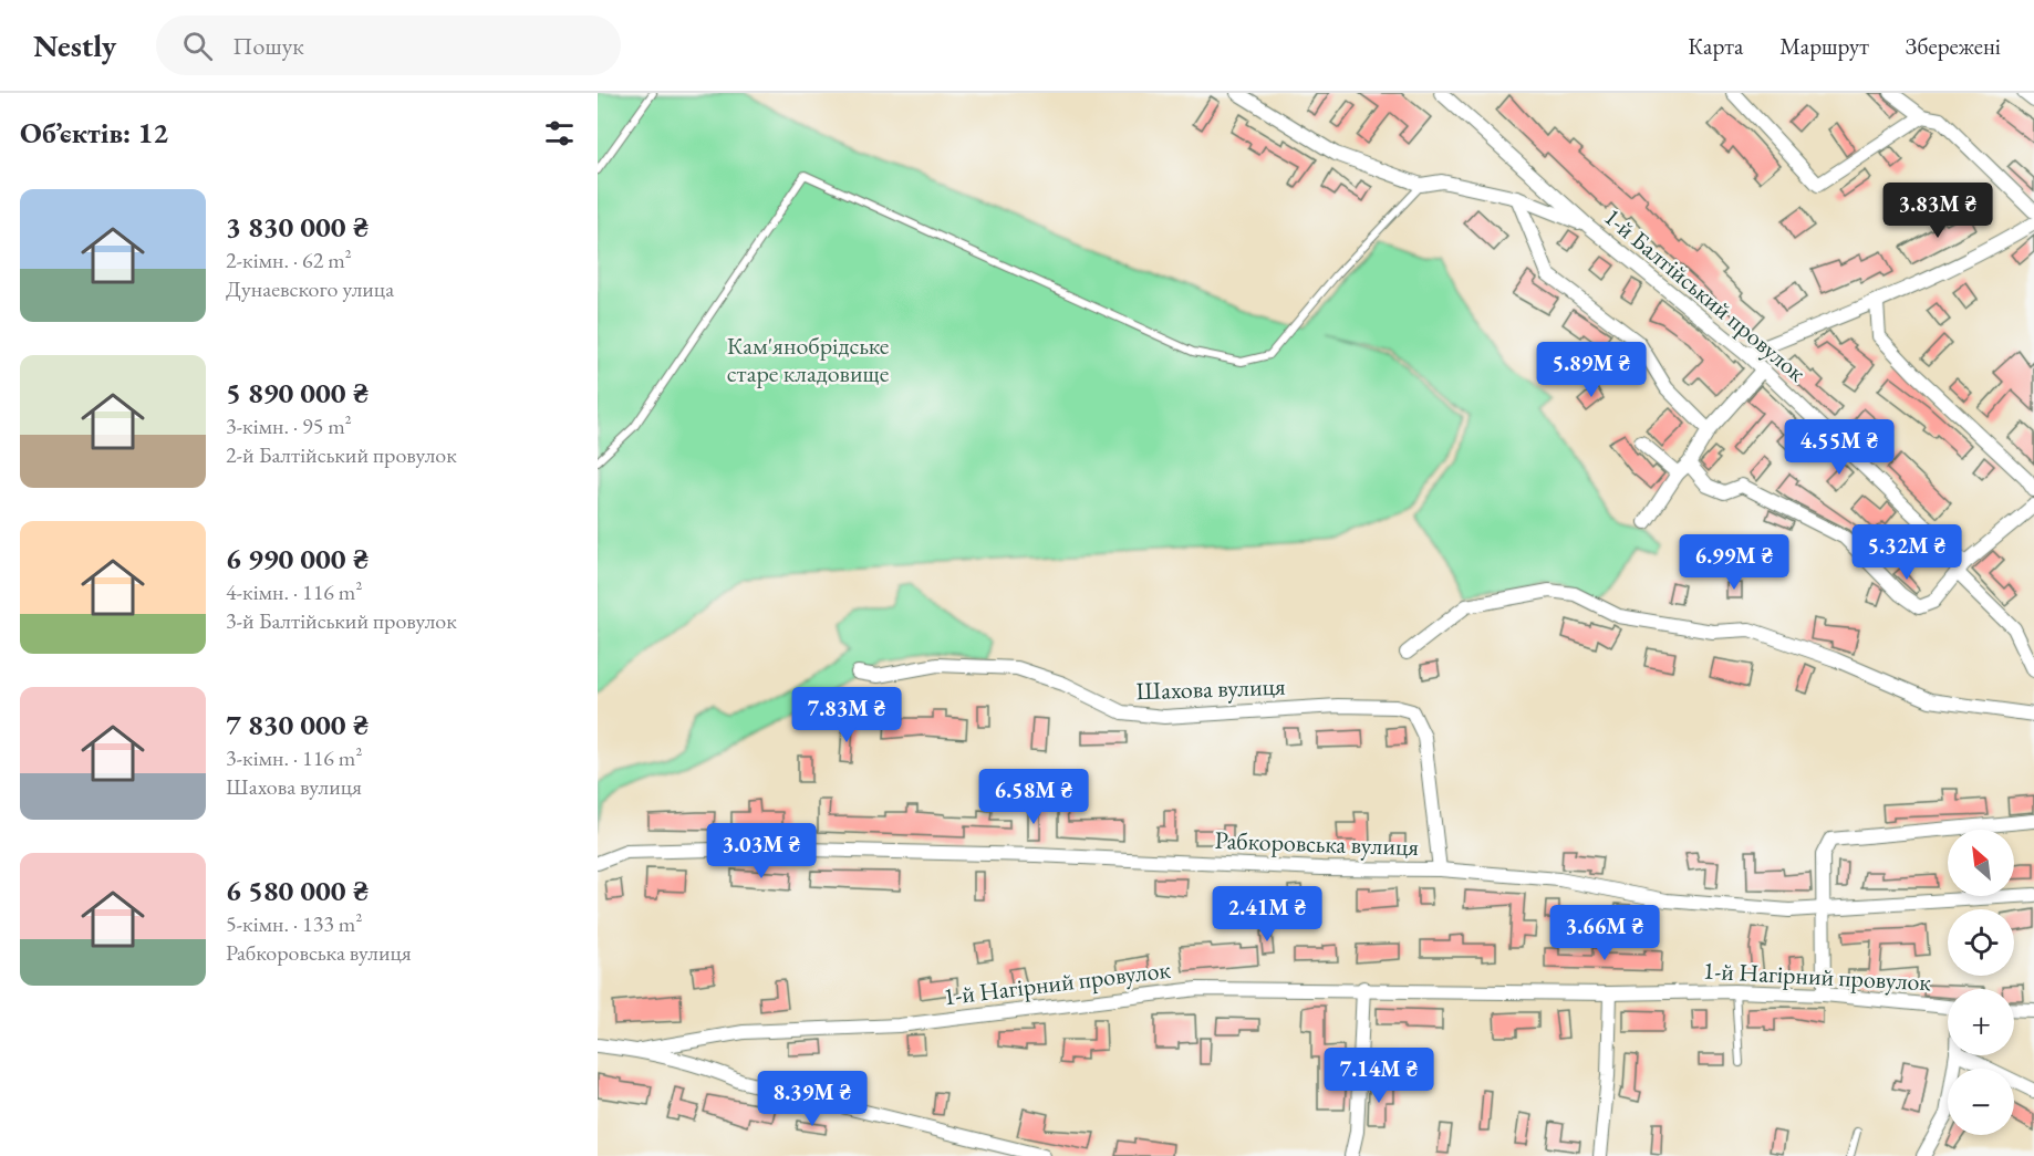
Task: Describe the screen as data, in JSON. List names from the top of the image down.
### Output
{
  "streets": {
    "street": [
      "1-й Балтійський провулок",
      "Шахова вулиця",
      "Рабкоровська вулиця",
      "1-й Нагірний провулок"
    ]
  },
  "crossings": [
    ["Шахова вулиця", "Рабкоровська вулиця"]
  ],
  "parks": ["Кам'янобрідське старе кладовище"],
  "north": "top left",
  "page": {
    "header": "Nestly",
    "search": "Пошук",
    "nav": ["Карта", "Маршрут", "Збережені"],
    "heading": "Об’єктів: 12",
    "list": [
      {
        "name": "3 830 000 ₴",
        "note": "2-кімн. · 62 m² · Дунаевского улица"
      },
      {
        "name": "5 890 000 ₴",
        "note": "3-кімн. · 95 m² · 2-й Балтійський провулок"
      },
      {
        "name": "6 990 000 ₴",
        "note": "4-кімн. · 116 m² · 3-й Балтійський провулок"
      },
      {
        "name": "7 830 000 ₴",
        "note": "3-кімн. · 116 m² · Шахова вулиця"
      },
      {
        "name": "6 580 000 ₴",
        "note": "5-кімн. · 133 m² · Рабкоровська вулиця"
      }
    ],
    "price": [
      "3.83M ₴",
      "5.89M ₴",
      "4.55M ₴",
      "5.32M ₴",
      "6.99M ₴",
      "7.83M ₴",
      "6.58M ₴",
      "3.03M ₴",
      "2.41M ₴",
      "3.66M ₴",
      "7.14M ₴",
      "8.39M ₴"
    ],
    "map_buttons": ["+", "−"]
  }
}
